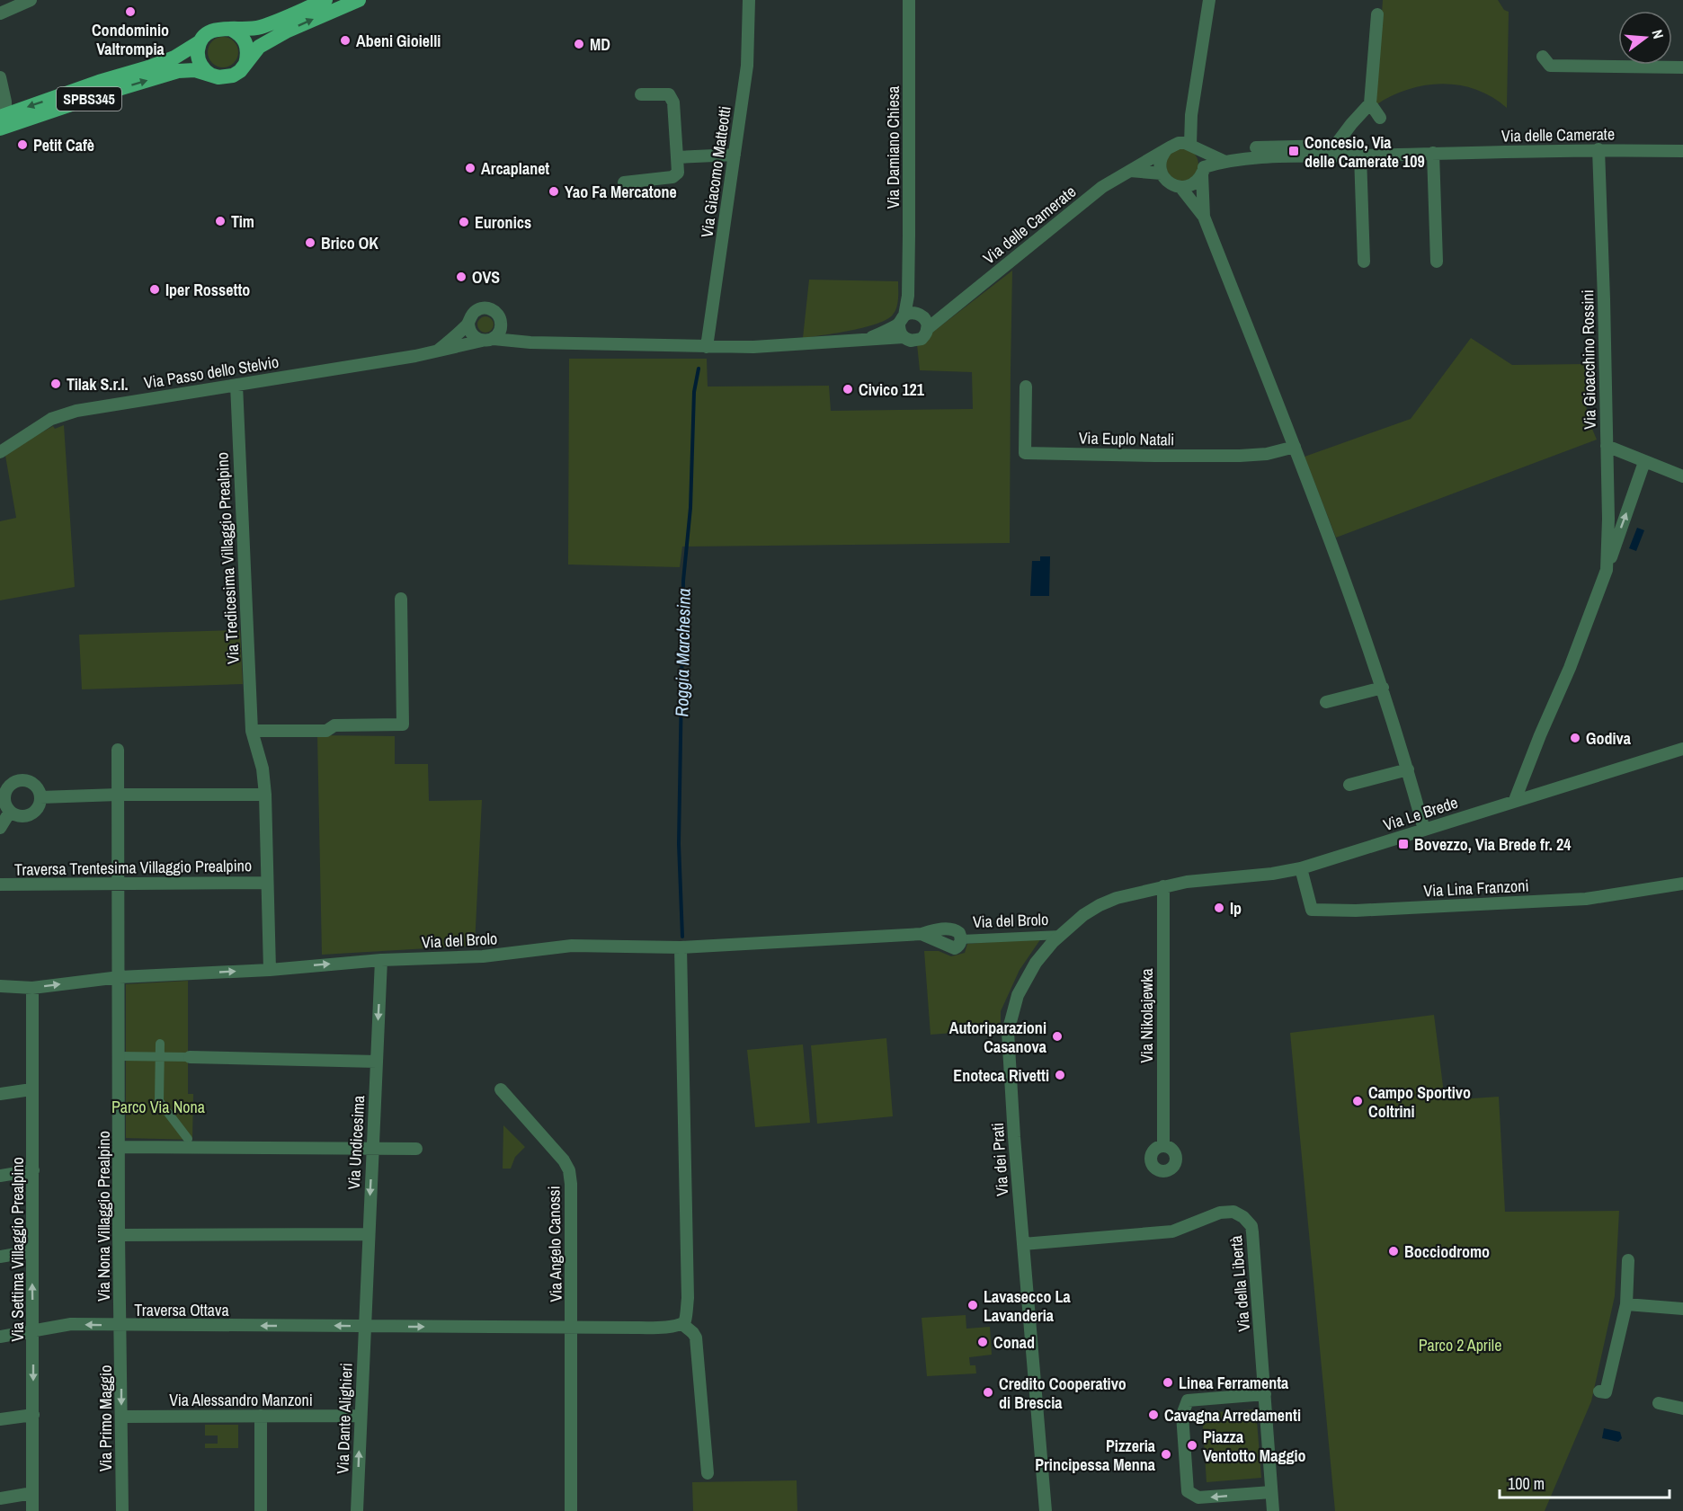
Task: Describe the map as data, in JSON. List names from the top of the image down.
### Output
{
  "streets": {
    "main road": ["SPBS345"],
    "street": [
      "Via delle Camerate",
      "Via Damiano Chiesa",
      "Via Giacomo Matteotti",
      "Via Gioacchino Rossini",
      "Via Passo dello Stelvio",
      "Via Euplo Natali",
      "Via Tredicesima Villaggio Prealpino",
      "Via Le Brede",
      "Traversa Trentesima Villaggio Prealpino",
      "Via Lina Franzoni",
      "Via del Brolo",
      "Via Nikolajewka",
      "Via Undicesima",
      "Via dei Prati",
      "Via Nona Villaggio Prealpino",
      "Via Angelo Canossi",
      "Via Settima Villaggio Prealpino",
      "Via della Libertà",
      "Traversa Ottava",
      "Via Alessandro Manzoni",
      "Via Primo Maggio",
      "Via Dante Alighieri"
    ]
  },
  "crossings": [
    ["Via delle Camerate", "Via Damiano Chiesa"],
    ["Via delle Camerate", "Via Giacomo Matteotti"],
    ["Via delle Camerate", "Via Gioacchino Rossini"],
    ["Via delle Camerate", "Via Passo dello Stelvio"],
    ["Via Giacomo Matteotti", "Via Passo dello Stelvio"],
    ["Via Gioacchino Rossini", "Via Le Brede"],
    ["Via Passo dello Stelvio", "Via Tredicesima Villaggio Prealpino"],
    ["Via Tredicesima Villaggio Prealpino", "Traversa Trentesima Villaggio Prealpino"],
    ["Via Tredicesima Villaggio Prealpino", "Via del Brolo"],
    ["Via Le Brede", "Via Lina Franzoni"],
    ["Via Le Brede", "Via Nikolajewka"],
    ["Via Le Brede", "Via dei Prati"],
    ["Traversa Trentesima Villaggio Prealpino", "Via Nona Villaggio Prealpino"],
    ["Via del Brolo", "Via Undicesima"],
    ["Via del Brolo", "Via dei Prati"],
    ["Via del Brolo", "Via Nona Villaggio Prealpino"],
    ["Via del Brolo", "Via Settima Villaggio Prealpino"],
    ["Via Nikolajewka", "Via dei Prati"],
    ["Via Undicesima", "Via Angelo Canossi"],
    ["Via Undicesima", "Traversa Ottava"],
    ["Via Undicesima", "Via Dante Alighieri"],
    ["Via dei Prati", "Via della Libertà"],
    ["Via Nona Villaggio Prealpino", "Traversa Ottava"],
    ["Via Nona Villaggio Prealpino", "Via Primo Maggio"],
    ["Via Angelo Canossi", "Traversa Ottava"],
    ["Via Angelo Canossi", "Via Dante Alighieri"],
    ["Via Settima Villaggio Prealpino", "Traversa Ottava"],
    ["Traversa Ottava", "Via Primo Maggio"],
    ["Traversa Ottava", "Via Dante Alighieri"],
    ["Via Alessandro Manzoni", "Via Primo Maggio"],
    ["Via Alessandro Manzoni", "Via Dante Alighieri"]
  ],
  "one_way": ["Via Undicesima", "Via Primo Maggio"],
  "water": ["Roggia Marchesina"],
  "parks": ["Parco Via Nona", "Parco 2 Aprile"],
  "places": {
    "other": [
      "Condominio Valtrompia",
      "Abeni Gioielli",
      "MD",
      "Petit Cafè",
      "Arcaplanet",
      "Yao Fa Mercatone",
      "Tim",
      "Euronics",
      "Brico OK",
      "OVS",
      "Iper Rossetto",
      "Tilak S.r.l.",
      "Civico 121",
      "Godiva",
      "Ip",
      "Autoriparazioni Casanova",
      "Enoteca Rivetti",
      "Campo Sportivo Coltrini",
      "Bocciodromo",
      "Lavasecco La Lavanderia",
      "Conad",
      "Linea Ferramenta",
      "Credito Cooperativo di Brescia",
      "Cavagna Arredamenti",
      "Piazza Ventotto Maggio",
      "Pizzeria Principessa Menna"
    ],
    "transit": ["Concesio, Via delle Camerate 109", "Bovezzo, Via Brede fr. 24"]
  },
  "scale_bar": "100 m",
  "north": "right"
}
